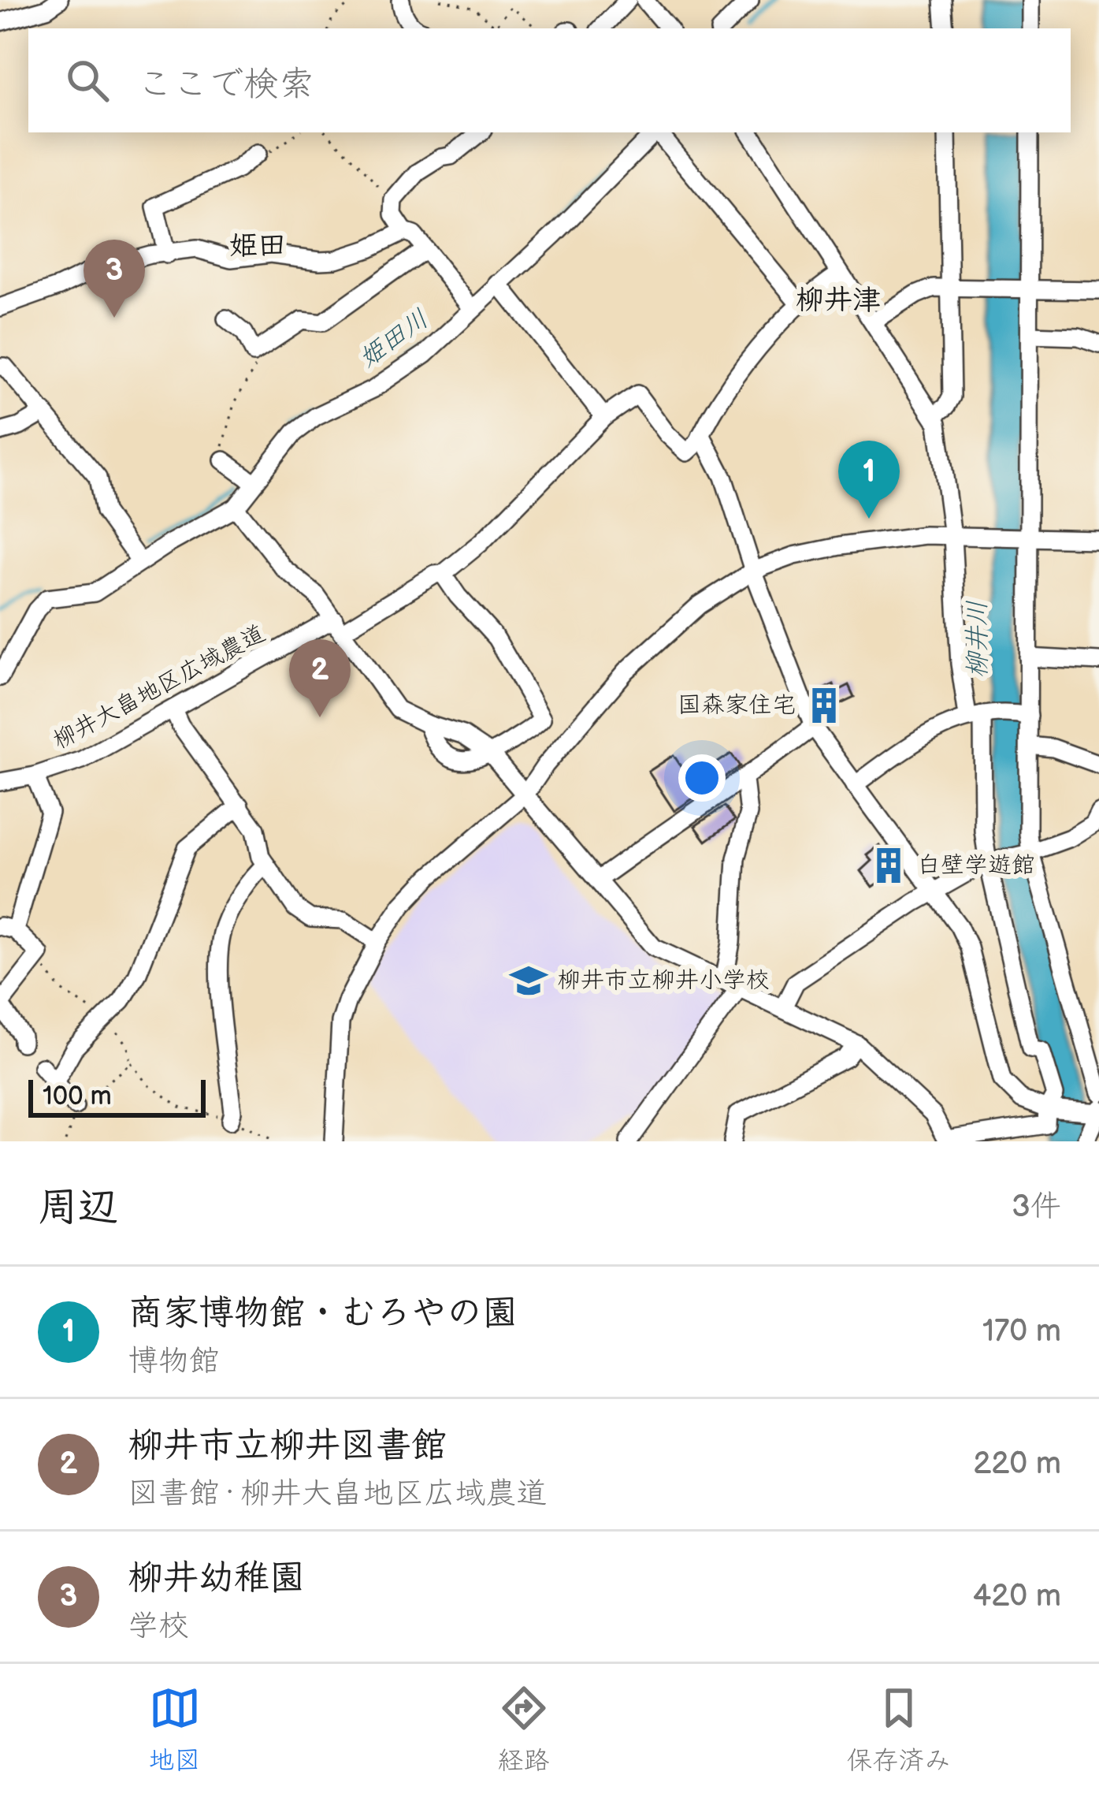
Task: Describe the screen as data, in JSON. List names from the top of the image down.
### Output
{
  "streets": {
    "street": ["柳井大畠地区広域農道"]
  },
  "districts": ["姫田", "柳井津"],
  "water": ["姫田川", "柳井川"],
  "places": {
    "building": ["国森家住宅", "白壁学遊館"],
    "school or university": ["柳井市立柳井小学校"]
  },
  "scale_bar": "100 m",
  "page": {
    "search": "ここで検索",
    "pins": ["3", "1", "2"],
    "scale": "100 m",
    "heading": ["周辺", "3件"],
    "list": [
      {
        "mark": "1",
        "name": "商家博物館・むろやの園",
        "note": "博物館",
        "value": "170 m"
      },
      {
        "mark": "2",
        "name": "柳井市立柳井図書館",
        "note": "図書館 · 柳井大畠地区広域農道",
        "value": "220 m"
      },
      {
        "mark": "3",
        "name": "柳井幼稚園",
        "note": "学校",
        "value": "420 m"
      }
    ],
    "nav": ["地図", "経路", "保存済み"]
  }
}
